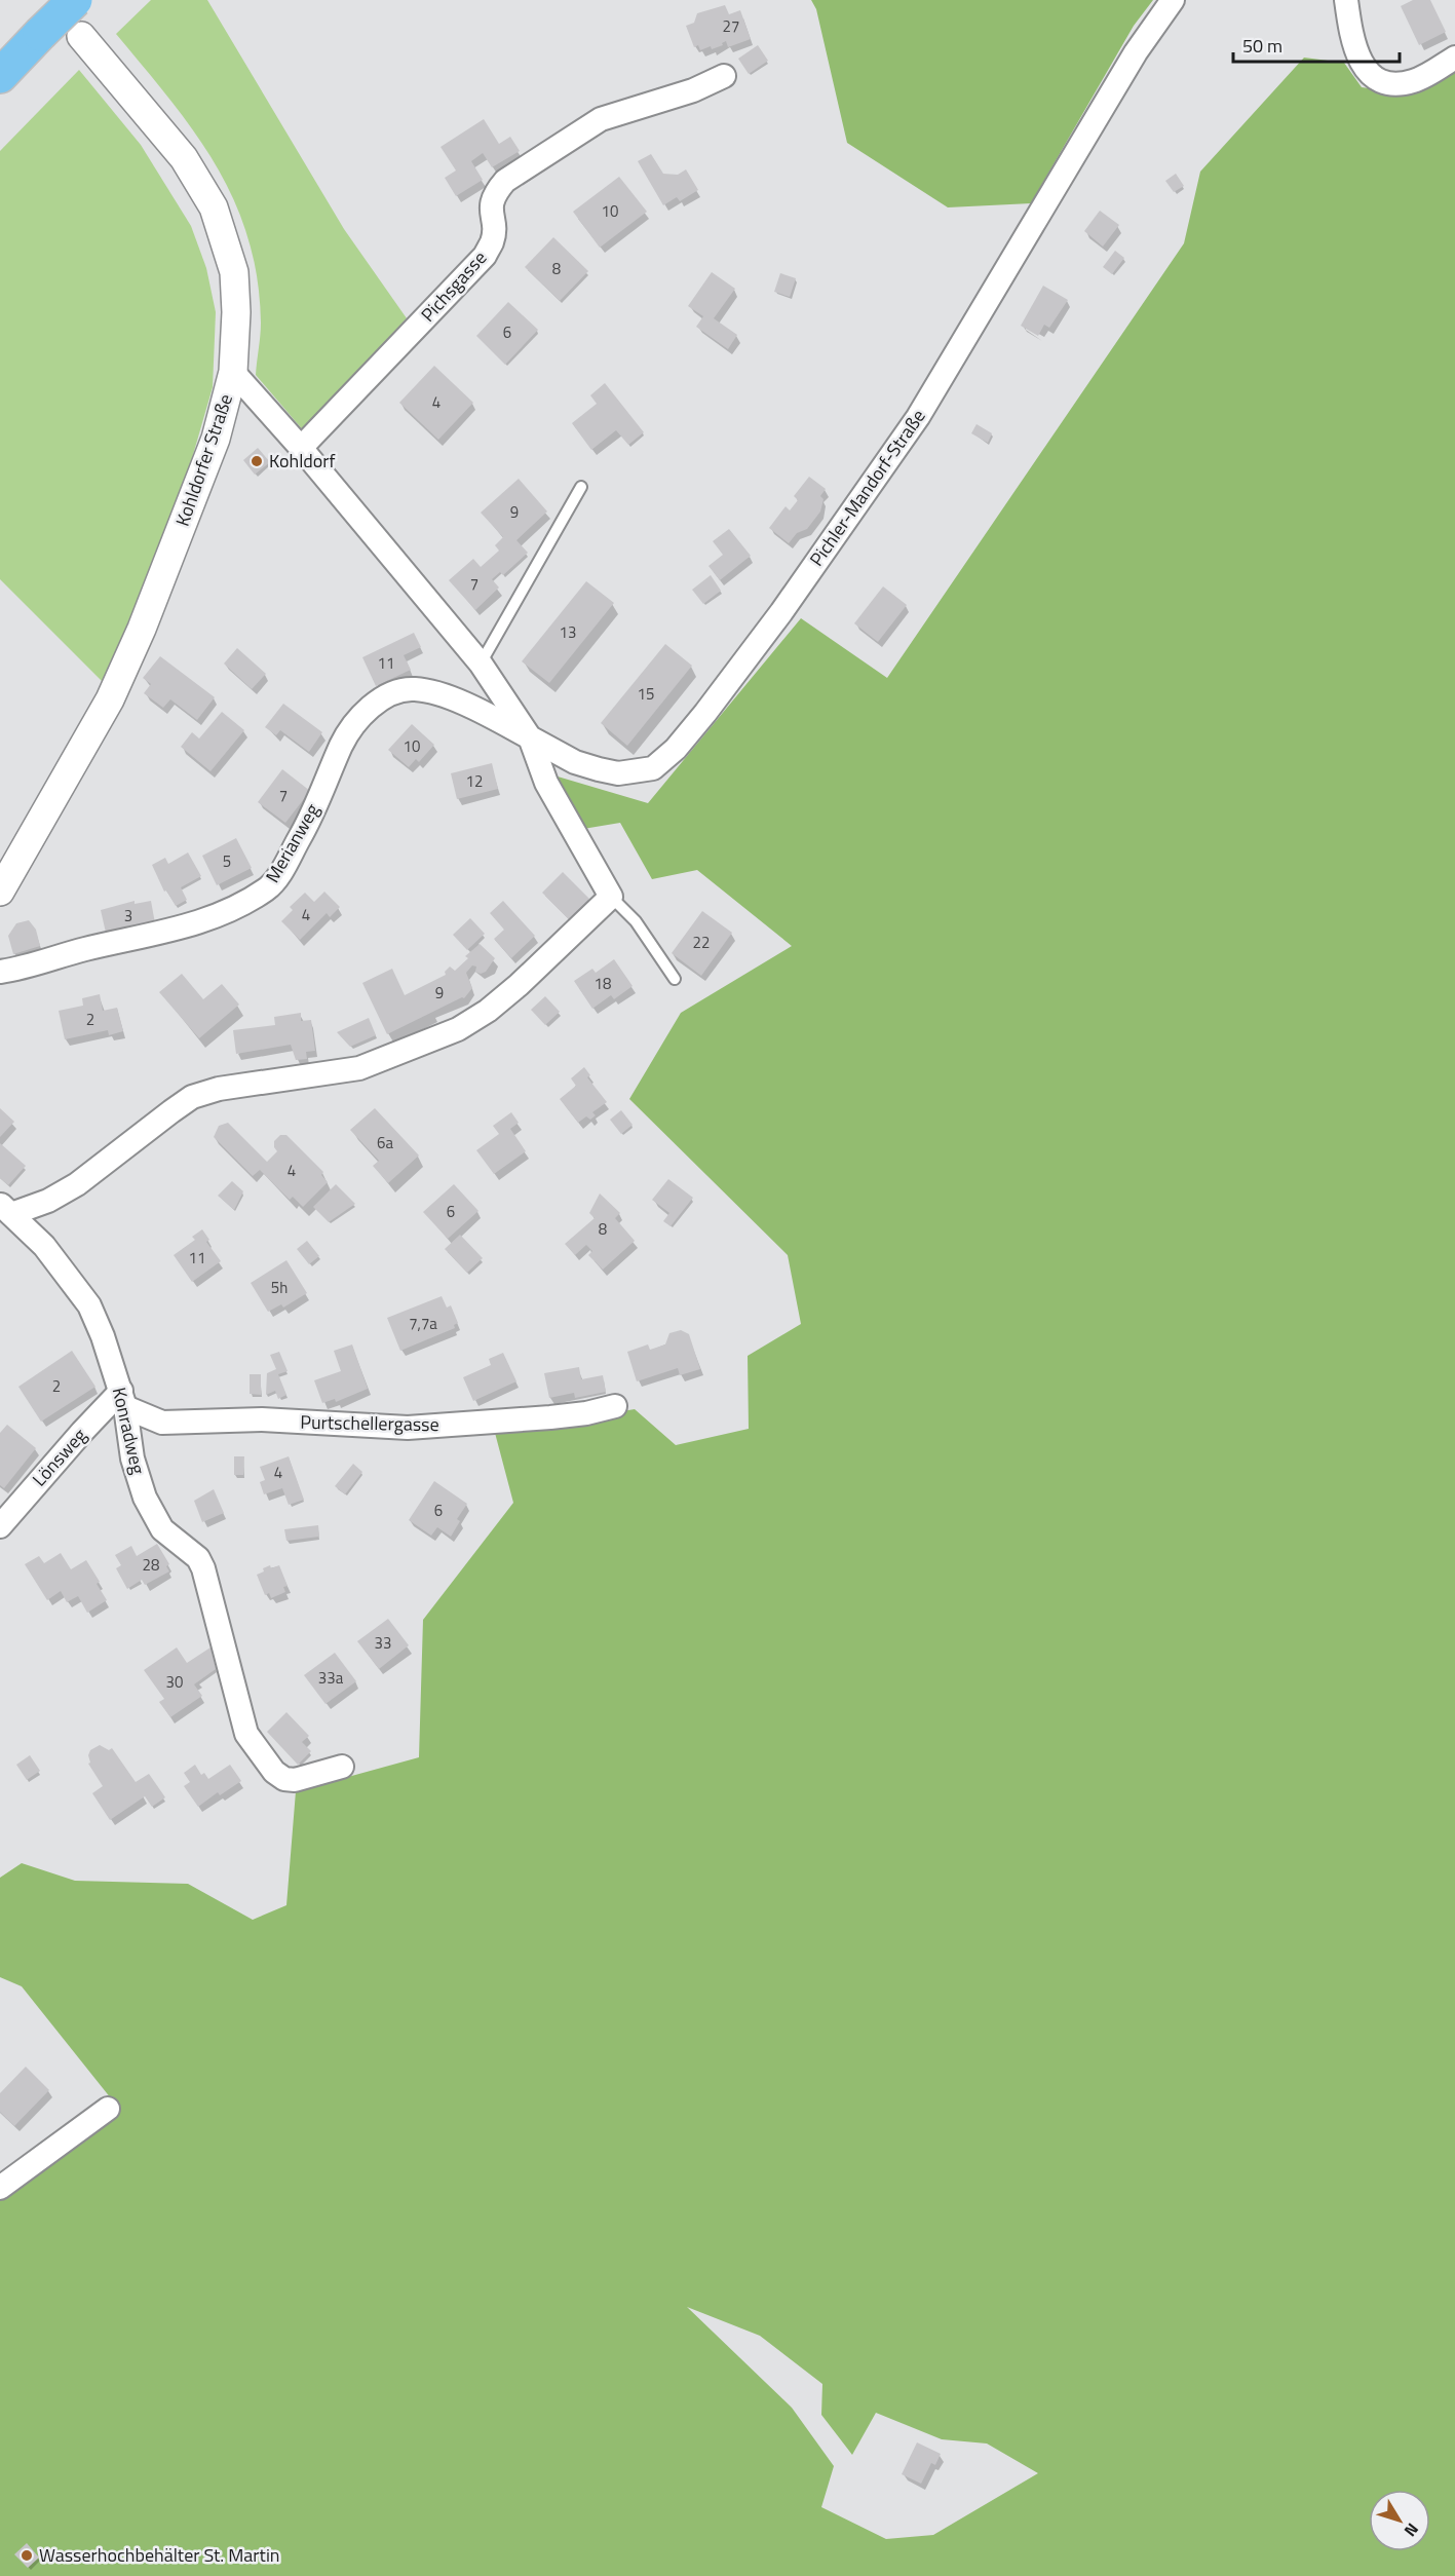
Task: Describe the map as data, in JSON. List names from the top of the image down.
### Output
{
  "streets": {
    "street": [
      "Pichsgasse",
      "Kohldorfer Straße",
      "Pichler-Mandorf-Straße",
      "Merianweg",
      "Purtschellergasse",
      "Konradweg",
      "Lönsweg"
    ]
  },
  "crossings": [
    ["Pichsgasse", "Pichler-Mandorf-Straße"],
    ["Kohldorfer Straße", "Pichler-Mandorf-Straße"],
    ["Pichler-Mandorf-Straße", "Merianweg"],
    ["Purtschellergasse", "Konradweg"],
    ["Purtschellergasse", "Lönsweg"],
    ["Konradweg", "Lönsweg"]
  ],
  "places": ["Kohldorf", "Wasserhochbehälter St. Martin"],
  "house_numbers": [
    "27",
    "10",
    "8",
    "6",
    "4",
    "9",
    "7",
    "13",
    "11",
    "15",
    "10",
    "12",
    "7",
    "5",
    "4",
    "3",
    "22",
    "18",
    "9",
    "2",
    "6a",
    "4",
    "6",
    "8",
    "11",
    "5h",
    "7,7a",
    "2",
    "4",
    "6",
    "28",
    "33",
    "33a",
    "30"
  ],
  "scale_bar": "50 m",
  "north": "bottom right"
}
